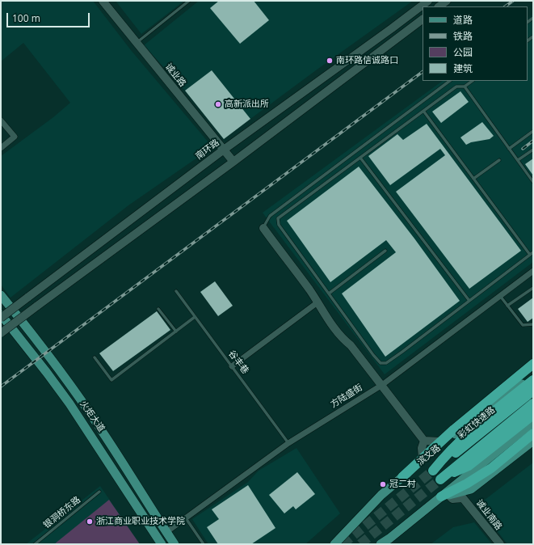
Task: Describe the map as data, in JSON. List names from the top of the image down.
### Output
{
  "streets": {
    "highway": ["彩虹快速路"],
    "main road": [
      "诚业路",
      "南环路",
      "火炬大道",
      "滨文路",
      "诚业南路"
    ],
    "street": ["方陆盛街"],
    "lane": ["谷丰巷", "银洞桥东路"]
  },
  "crossings": [
    ["诚业路", "南环路"],
    ["谷丰巷", "方陆盛街"],
    ["方陆盛街", "火炬大道"]
  ],
  "places": [
    "南环路信诚路口",
    "高新派出所",
    "冠二村",
    "浙江商业职业技术学院"
  ],
  "legend": [
    "道路",
    "铁路",
    "公园",
    "建筑"
  ],
  "scale_bar": "100 m"
}
